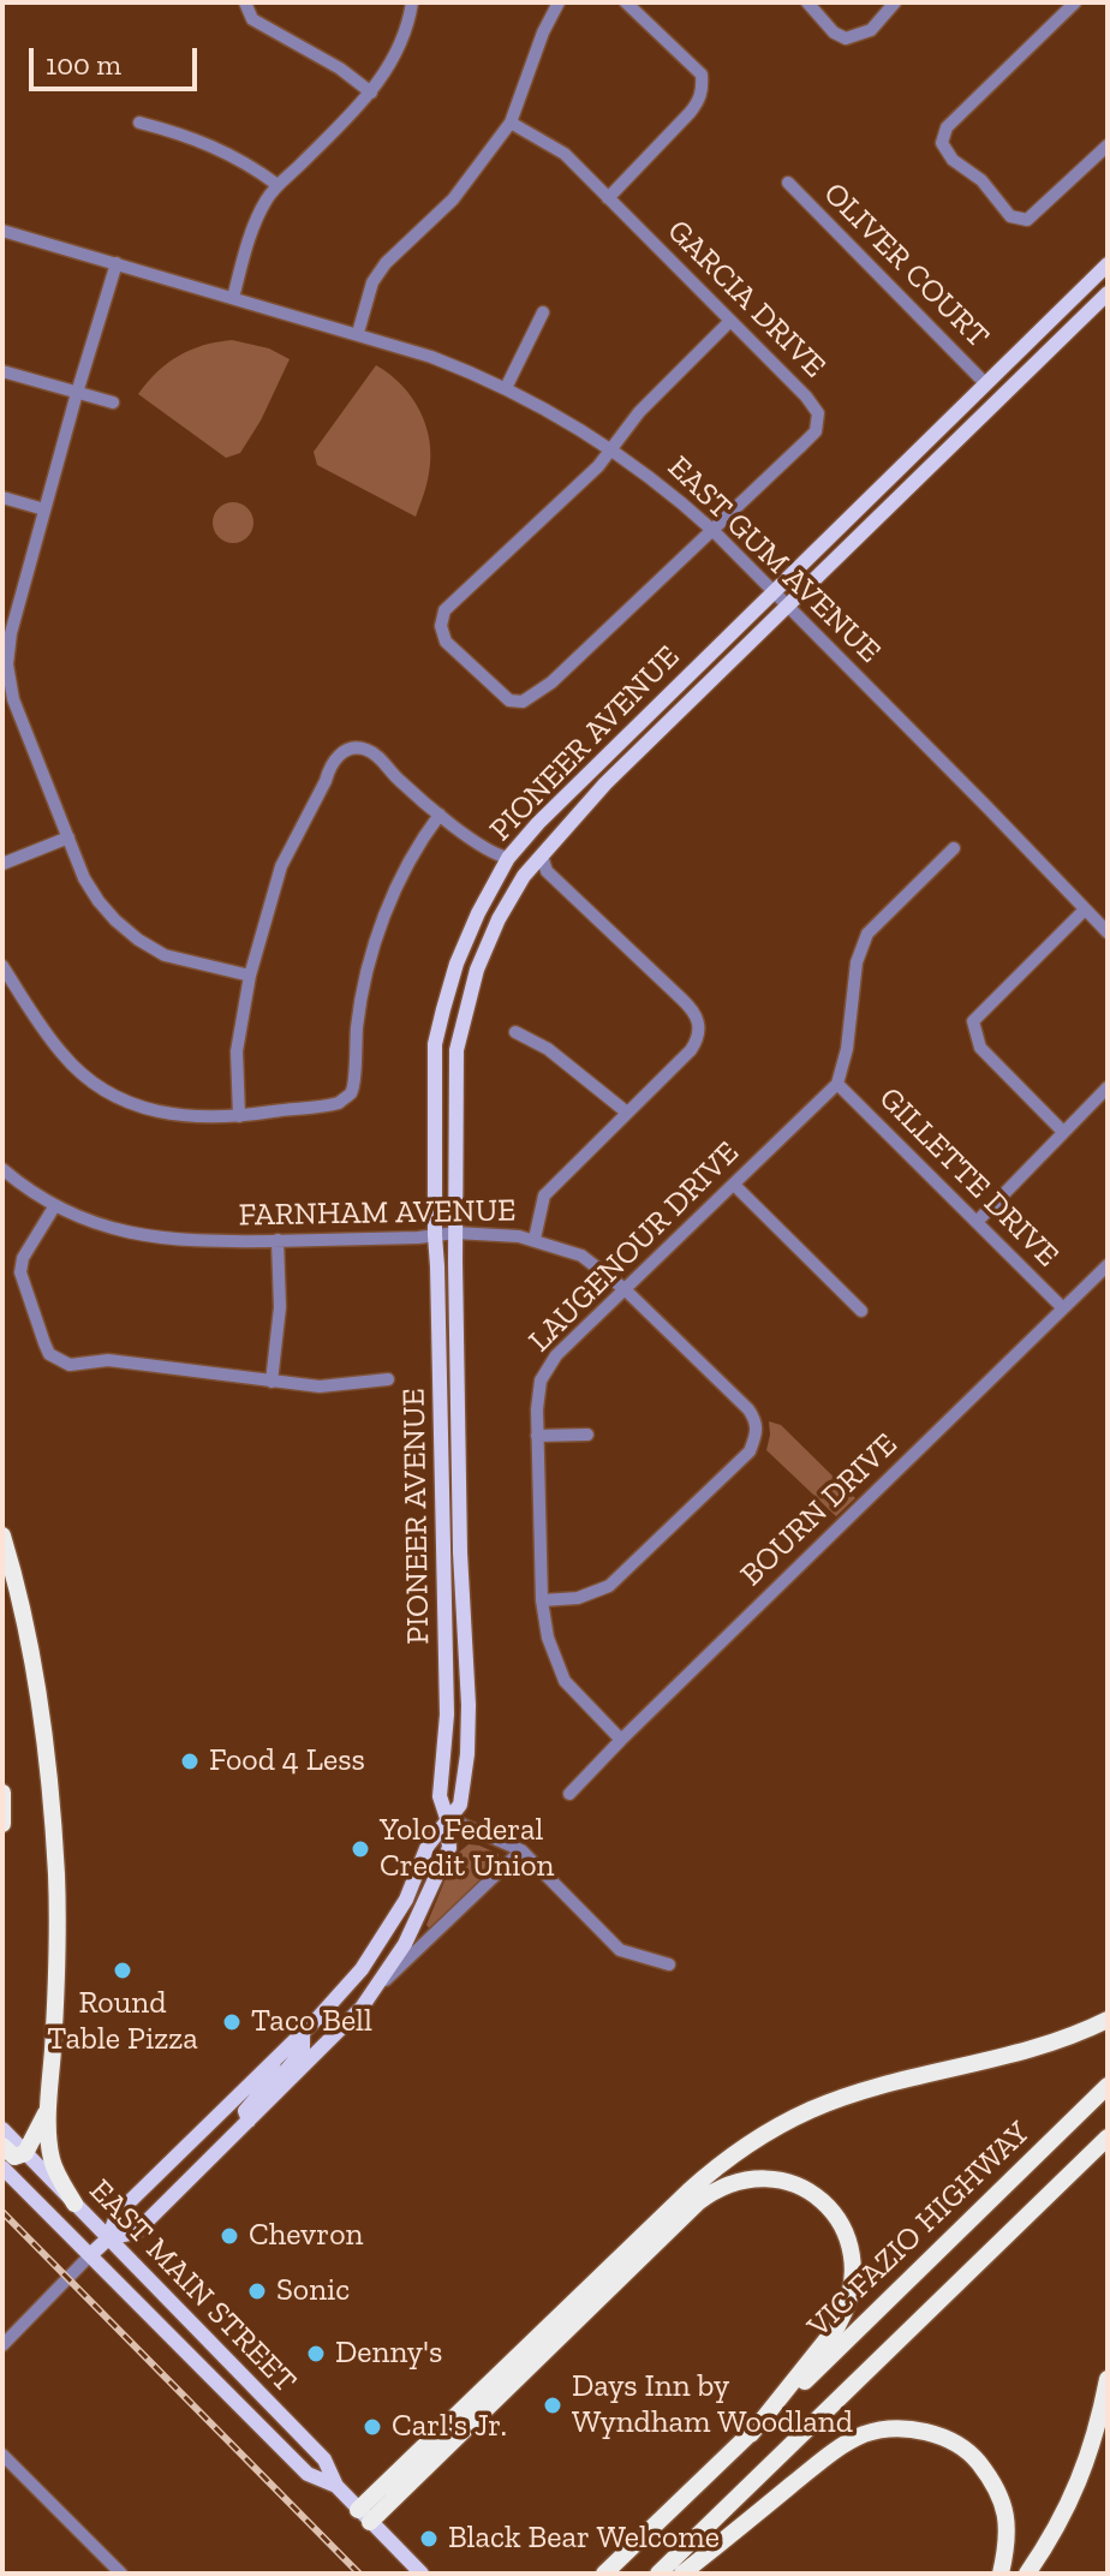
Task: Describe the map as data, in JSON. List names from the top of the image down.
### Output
{
  "streets": {
    "highway": ["VIC FAZIO HIGHWAY"],
    "main road": ["PIONEER AVENUE", "EAST MAIN STREET"],
    "street": [
      "OLIVER COURT",
      "GARCIA DRIVE",
      "EAST GUM AVENUE",
      "GILLETTE DRIVE",
      "FARNHAM AVENUE",
      "LAUGENOUR DRIVE",
      "BOURN DRIVE"
    ]
  },
  "crossings": [
    ["OLIVER COURT", "PIONEER AVENUE"],
    ["GARCIA DRIVE", "EAST GUM AVENUE"],
    ["EAST GUM AVENUE", "PIONEER AVENUE"],
    ["PIONEER AVENUE", "FARNHAM AVENUE"],
    ["PIONEER AVENUE", "EAST MAIN STREET"],
    ["GILLETTE DRIVE", "LAUGENOUR DRIVE"],
    ["GILLETTE DRIVE", "BOURN DRIVE"],
    ["FARNHAM AVENUE", "LAUGENOUR DRIVE"],
    ["LAUGENOUR DRIVE", "BOURN DRIVE"]
  ],
  "places": [
    "Food 4 Less",
    "Yolo Federal Credit Union",
    "Round Table Pizza",
    "Taco Bell",
    "Chevron",
    "Sonic",
    "Denny's",
    "Days Inn by Wyndham Woodland",
    "Carl's Jr.",
    "Black Bear Welcome"
  ],
  "scale_bar": "100 m"
}
